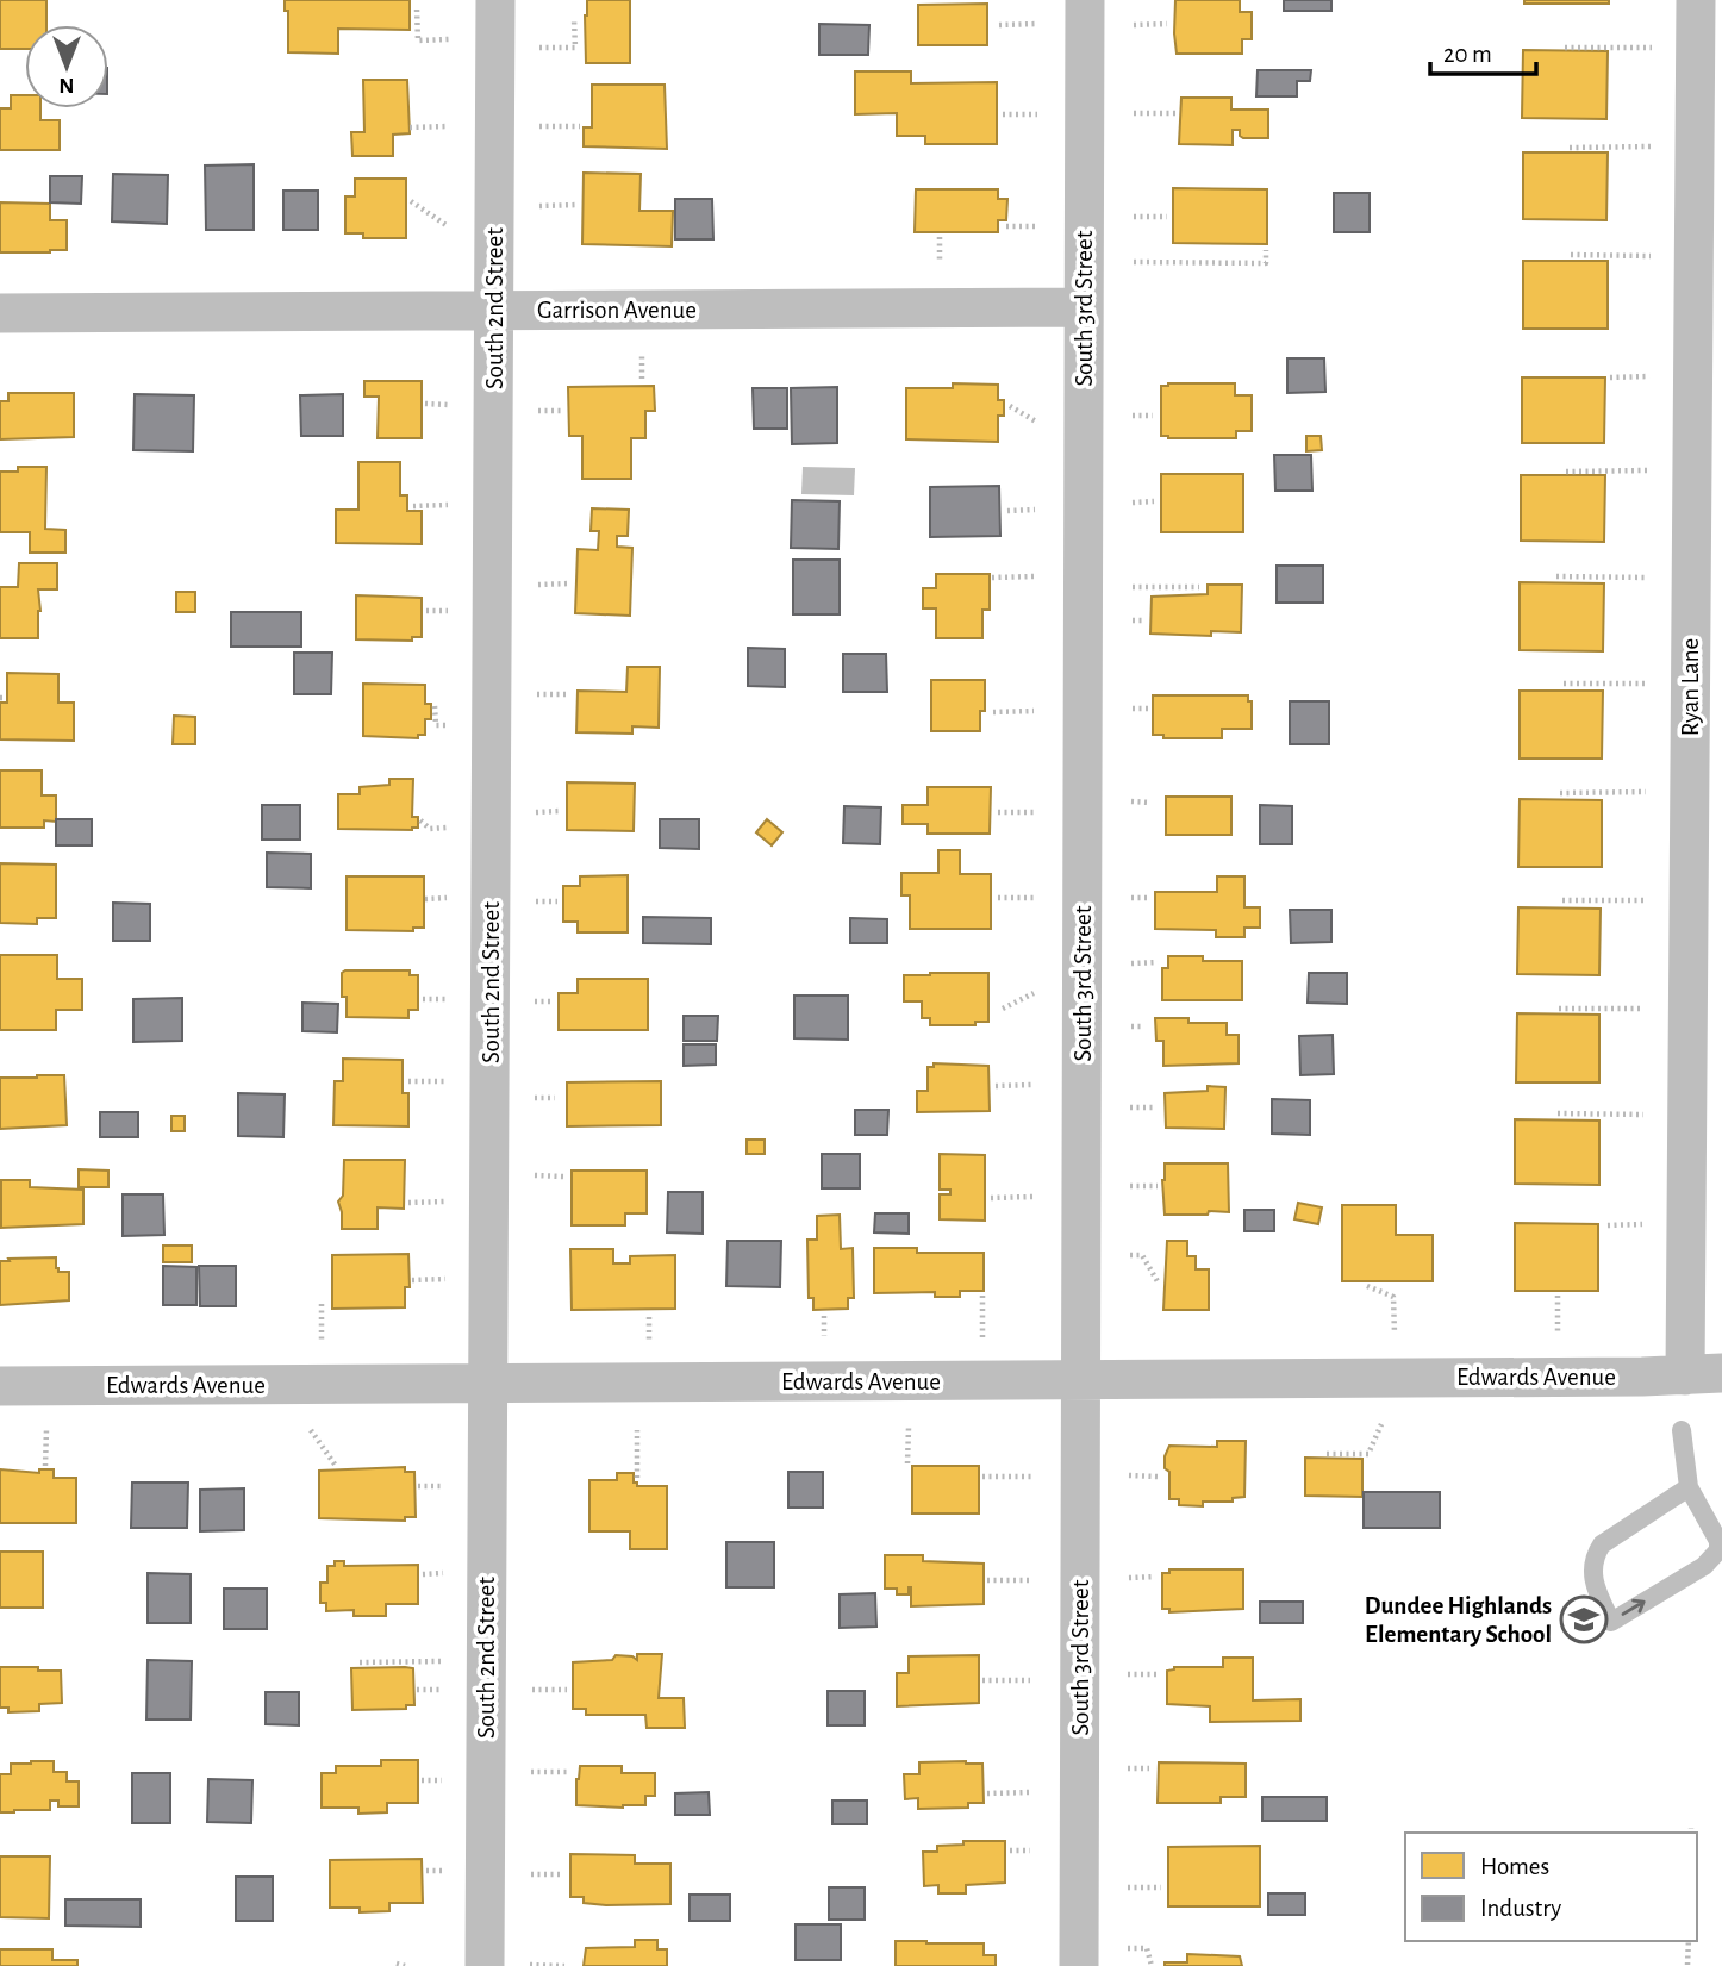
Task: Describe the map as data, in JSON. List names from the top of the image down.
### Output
{
  "streets": {
    "street": [
      "South 2nd Street",
      "South 3rd Street",
      "Garrison Avenue",
      "Ryan Lane",
      "Edwards Avenue"
    ]
  },
  "crossings": [
    ["South 2nd Street", "Garrison Avenue"],
    ["South 2nd Street", "Edwards Avenue"],
    ["South 3rd Street", "Garrison Avenue"],
    ["South 3rd Street", "Edwards Avenue"],
    ["Ryan Lane", "Edwards Avenue"]
  ],
  "places": {
    "school or university": ["Dundee Highlands Elementary School"]
  },
  "legend": ["Homes", "Industry"],
  "scale_bar": "20 m",
  "north": "bottom"
}
